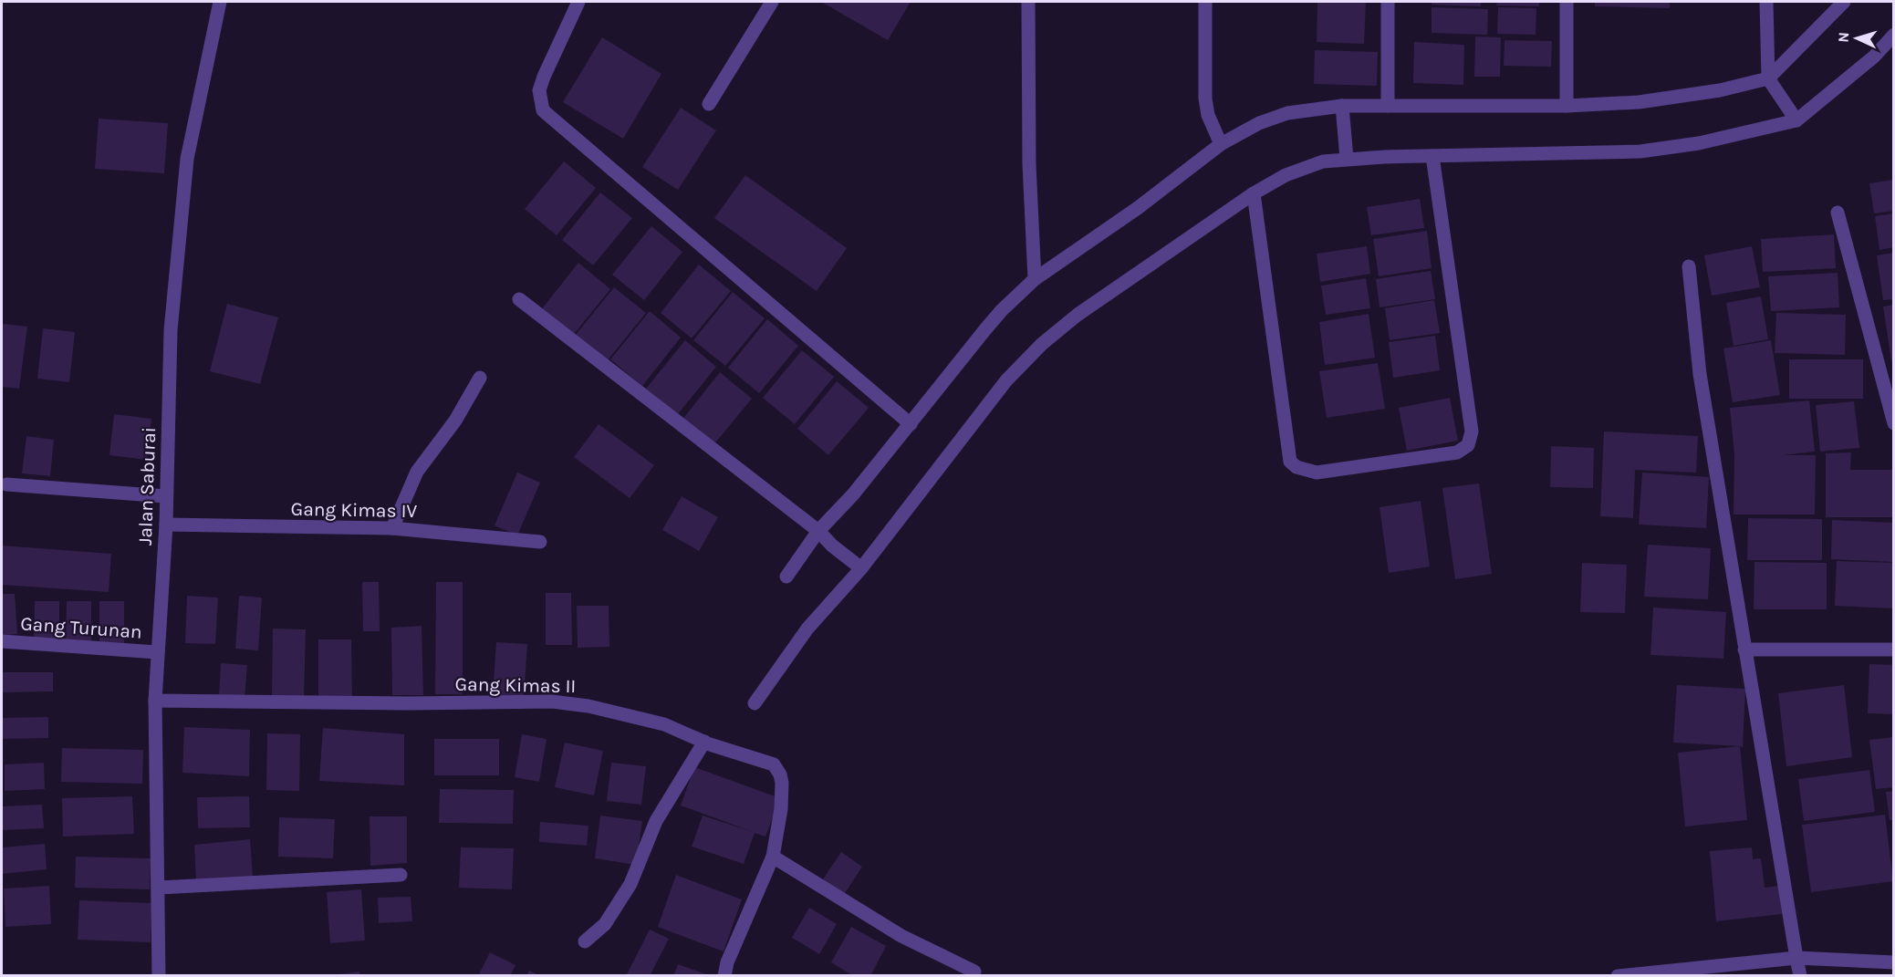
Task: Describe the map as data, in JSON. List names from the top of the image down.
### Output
{
  "streets": {
    "street": [
      "Jalan Saburai",
      "Gang Kimas IV",
      "Gang Turunan",
      "Gang Kimas II"
    ]
  },
  "crossings": [
    ["Jalan Saburai", "Gang Kimas IV"],
    ["Jalan Saburai", "Gang Turunan"],
    ["Jalan Saburai", "Gang Kimas II"]
  ],
  "north": "left"
}
